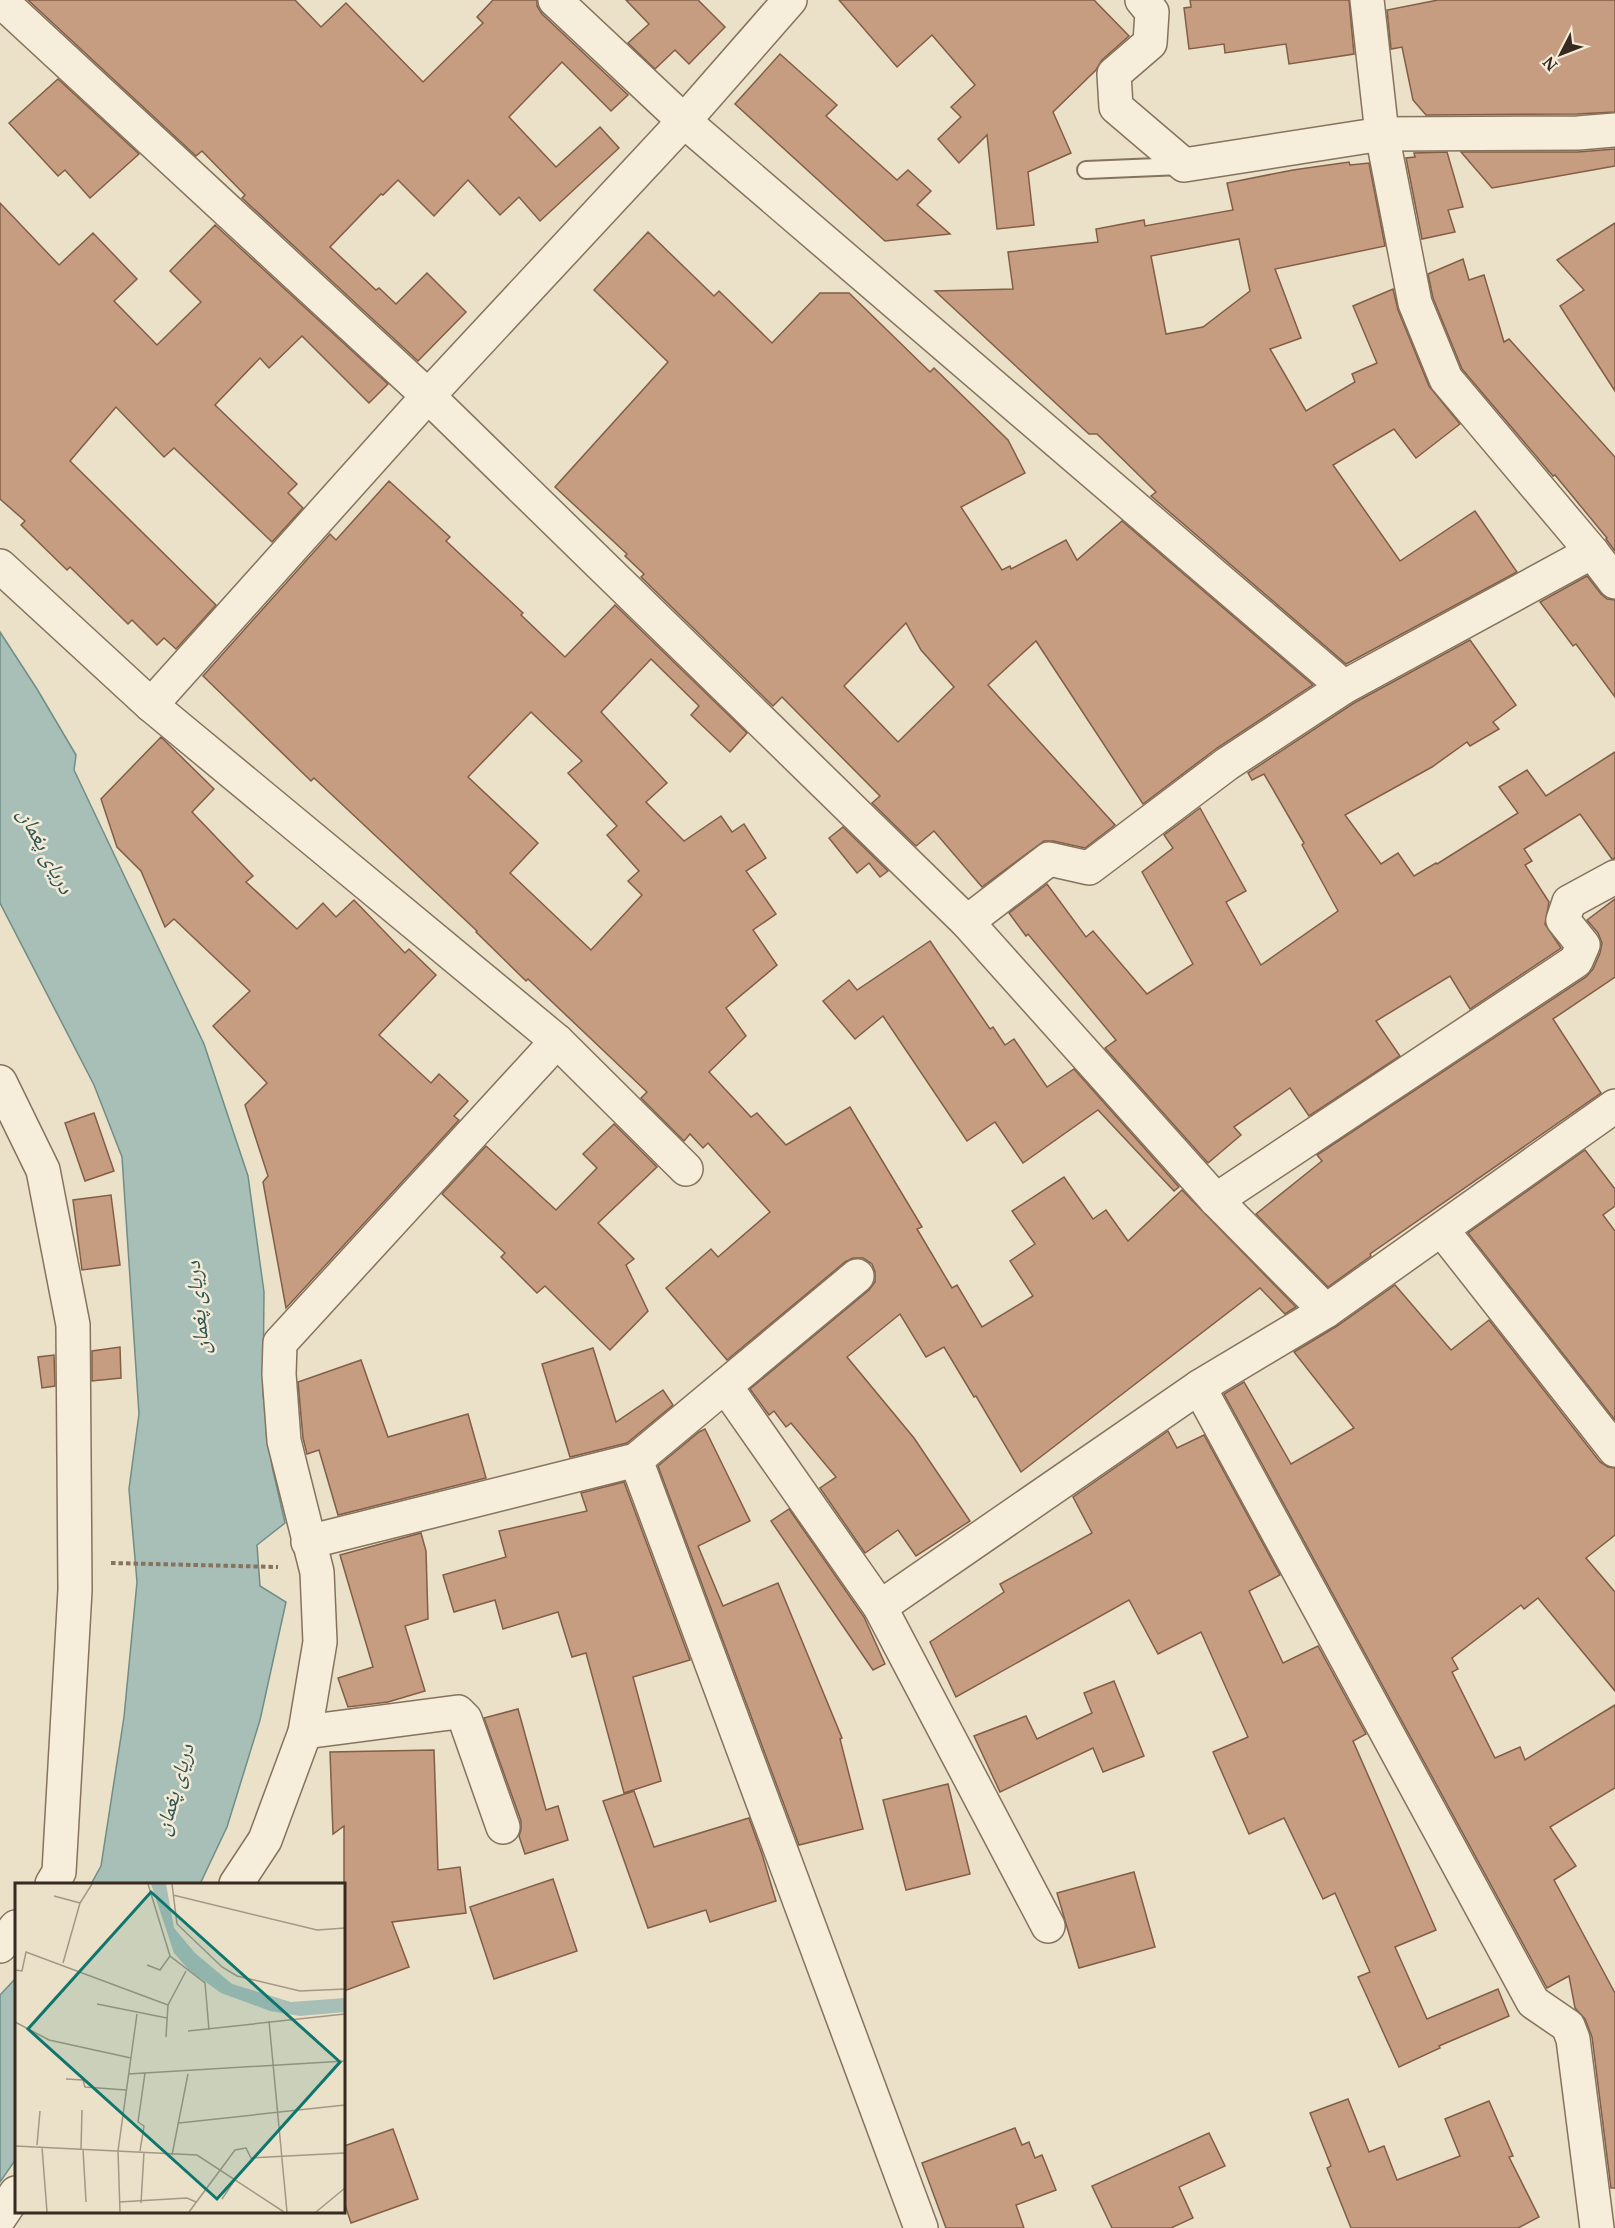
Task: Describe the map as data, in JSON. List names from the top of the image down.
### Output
{
  "water": ["دریای پغمان"],
  "north": "bottom left"
}
